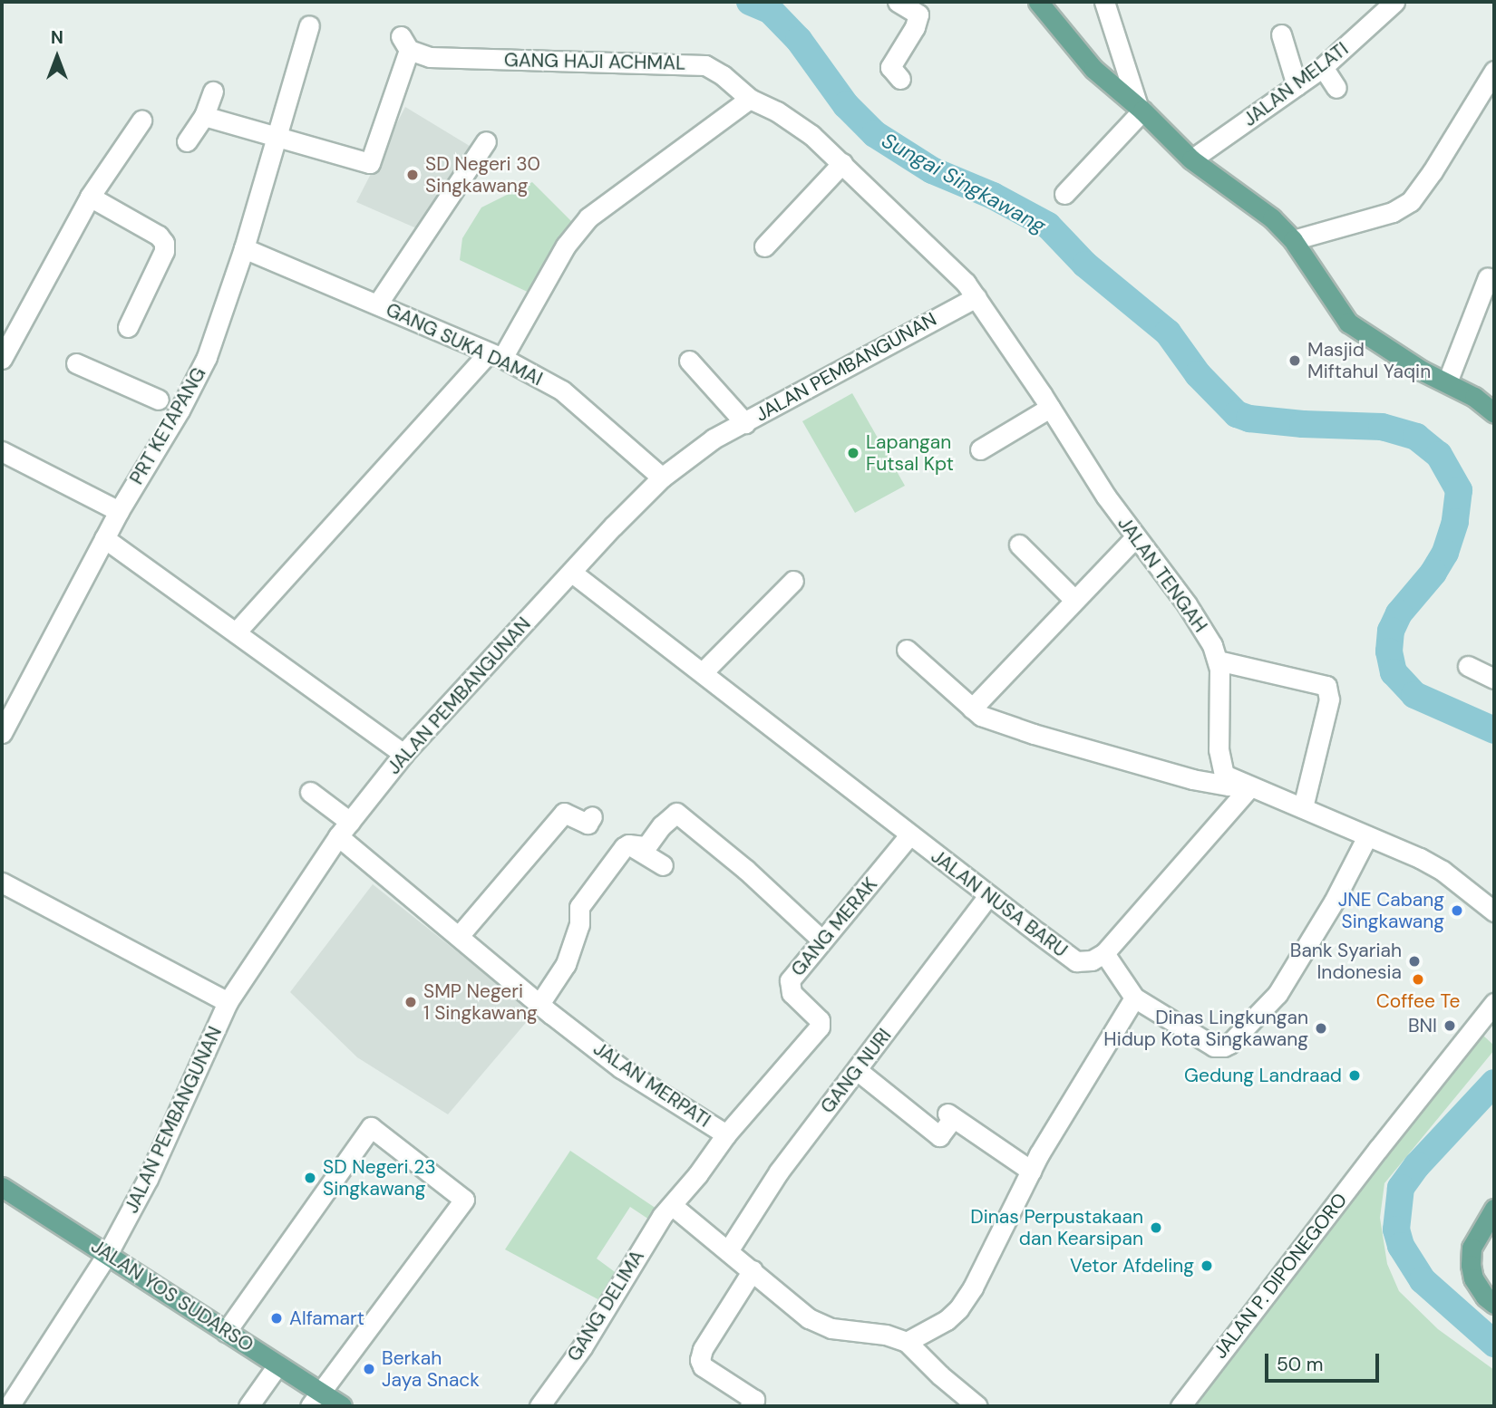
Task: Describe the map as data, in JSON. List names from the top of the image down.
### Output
{
  "streets": {
    "main road": ["JALAN YOS SUDARSO"],
    "street": [
      "GANG HAJI ACHMAL",
      "JALAN MELATI",
      "GANG SUKA DAMAI",
      "JALAN PEMBANGUNAN",
      "PRT KETAPANG",
      "JALAN TENGAH",
      "JALAN NUSA BARU",
      "GANG MERAK",
      "GANG NURI",
      "JALAN MERPATI",
      "JALAN P. DIPONEGORO",
      "GANG DELIMA"
    ]
  },
  "crossings": [
    ["GANG HAJI ACHMAL", "JALAN PEMBANGUNAN"],
    ["GANG HAJI ACHMAL", "PRT KETAPANG"],
    ["GANG HAJI ACHMAL", "JALAN TENGAH"],
    ["GANG SUKA DAMAI", "JALAN PEMBANGUNAN"],
    ["GANG SUKA DAMAI", "PRT KETAPANG"],
    ["JALAN PEMBANGUNAN", "JALAN TENGAH"],
    ["JALAN PEMBANGUNAN", "JALAN NUSA BARU"],
    ["JALAN PEMBANGUNAN", "JALAN MERPATI"],
    ["JALAN PEMBANGUNAN", "JALAN YOS SUDARSO"],
    ["JALAN NUSA BARU", "GANG MERAK"],
    ["JALAN NUSA BARU", "GANG NURI"],
    ["GANG MERAK", "JALAN MERPATI"],
    ["JALAN MERPATI", "GANG DELIMA"]
  ],
  "water": ["Sungai Singkawang"],
  "places": [
    "SD Negeri 30 Singkawang",
    "Masjid Miftahul Yaqin",
    "Lapangan Futsal Kpt",
    "JNE Cabang Singkawang",
    "Bank Syariah Indonesia",
    "Coffee Te",
    "SMP Negeri 1 Singkawang",
    "BNI",
    "Dinas Lingkungan Hidup Kota Singkawang",
    "Gedung Landraad",
    "SD Negeri 23 Singkawang",
    "Dinas Perpustakaan dan Kearsipan",
    "Vetor Afdeling",
    "Alfamart",
    "Berkah Jaya Snack"
  ],
  "scale_bar": "50 m",
  "north": "top"
}
